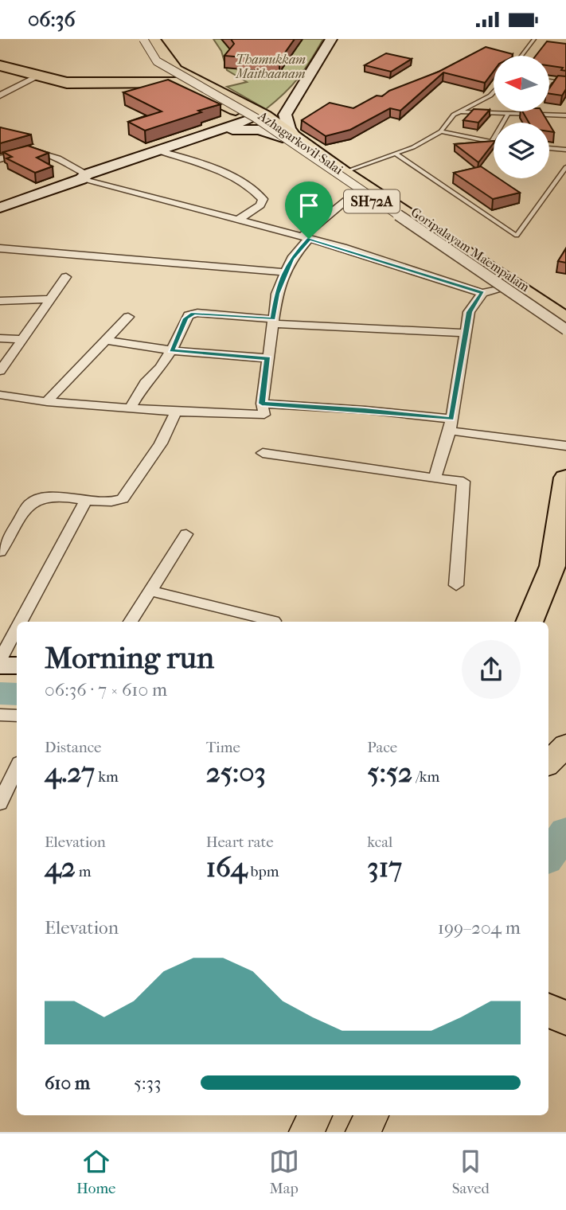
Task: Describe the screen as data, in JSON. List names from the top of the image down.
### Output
{
  "streets": {
    "highway": ["Azhagarkovil Salai", "SH72A"],
    "street": ["Goripalayam Maempalam"]
  },
  "parks": ["Thamukkam Maithaanam"],
  "north": "left",
  "page": {
    "status": "06:36",
    "heading": ["Morning run", "06:36 · 7 × 610 m"],
    "stats": [
      ["Distance", "4.27 km"],
      ["Time", "25:03"],
      ["Pace", "5:52 /km"],
      ["Elevation", "42 m"],
      ["Heart rate", "164 bpm"],
      ["kcal", "317"]
    ],
    "chart": ["Elevation", "199–204 m"],
    "list": [
      {
        "name": "610 m",
        "note": "5:33"
      }
    ],
    "tabs": ["Home", "Map", "Saved"]
  }
}
